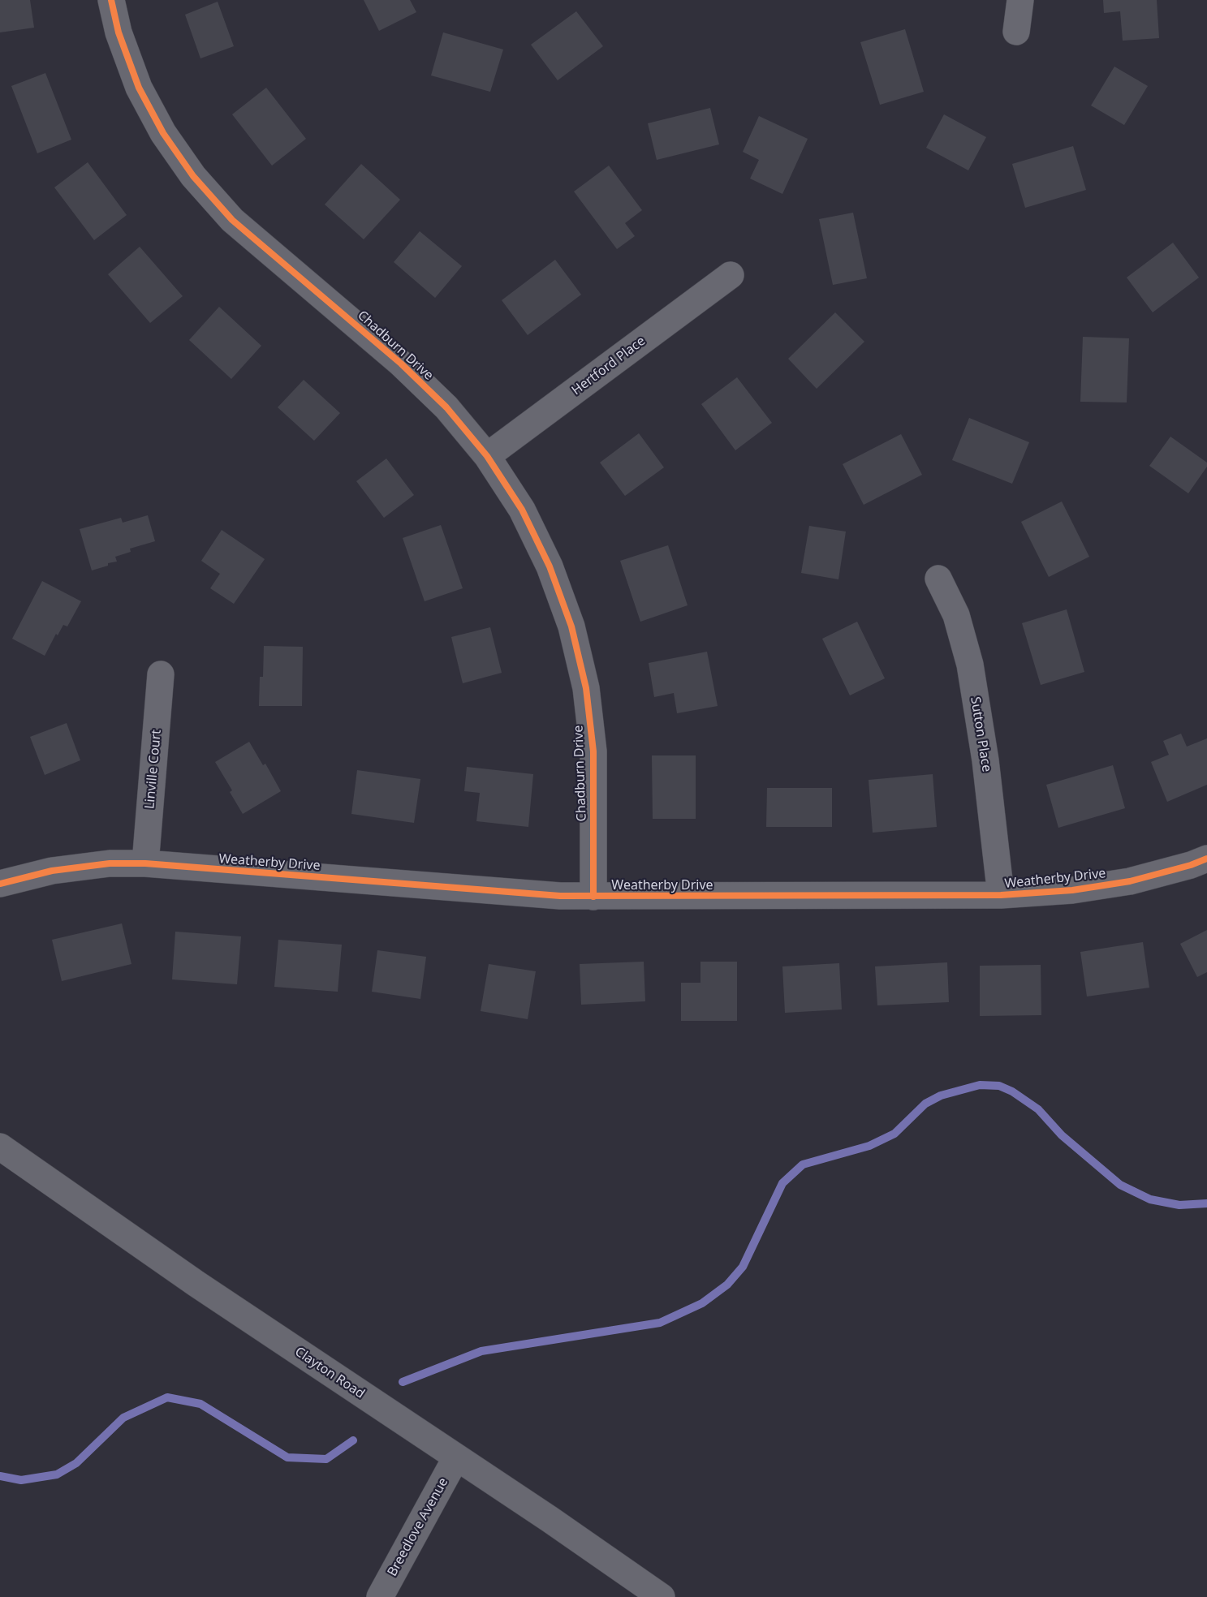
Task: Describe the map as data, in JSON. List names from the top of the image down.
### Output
{
  "streets": {
    "street": [
      "Chadburn Drive",
      "Hertford Place",
      "Sutton Place",
      "Linville Court",
      "Weatherby Drive",
      "Clayton Road",
      "Breedlove Avenue"
    ]
  },
  "crossings": [
    ["Chadburn Drive", "Hertford Place"],
    ["Chadburn Drive", "Weatherby Drive"],
    ["Sutton Place", "Weatherby Drive"],
    ["Linville Court", "Weatherby Drive"],
    ["Clayton Road", "Breedlove Avenue"]
  ]
}
